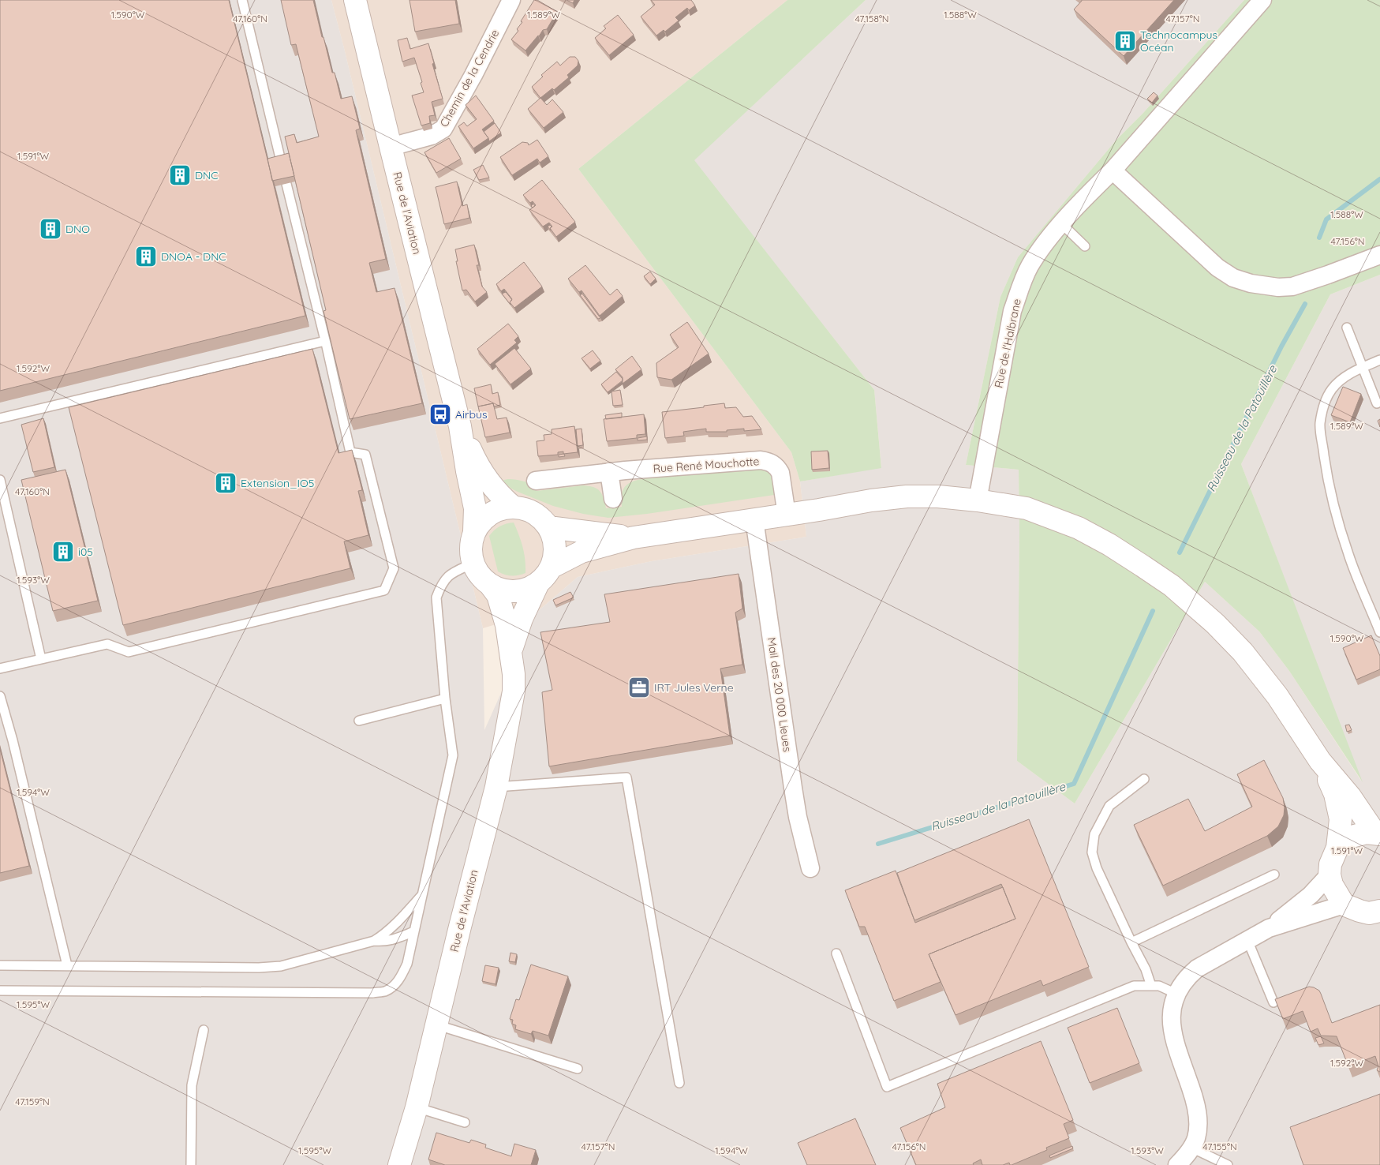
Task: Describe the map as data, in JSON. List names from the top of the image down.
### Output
{
  "streets": {
    "street": [
      "Chemin de la Cendrie",
      "Rue de l'Aviation",
      "Rue de l'Halbrane",
      "Rue René Mouchotte",
      "Mail des 20 000 Lieues"
    ]
  },
  "crossings": [
    ["Chemin de la Cendrie", "Rue de l'Aviation"]
  ],
  "water": ["Ruisseau de la Patouillère"],
  "places": {
    "building": [
      "Technocampus Océan",
      "DNC",
      "DNO",
      "DNOA - DNC",
      "Extension_IO5",
      "i05"
    ],
    "bus stop": ["Airbus"],
    "office": ["IRT Jules Verne"]
  },
  "coordinates": [
    "1.589°W",
    "1.588°W",
    "1.590°W",
    "47.160°N",
    "47.158°N",
    "47.157°N",
    "1.591°W",
    "47.156°N",
    "1.592°W",
    "1.593°W",
    "1.594°W",
    "1.595°W",
    "47.159°N",
    "47.155°N"
  ]
}
